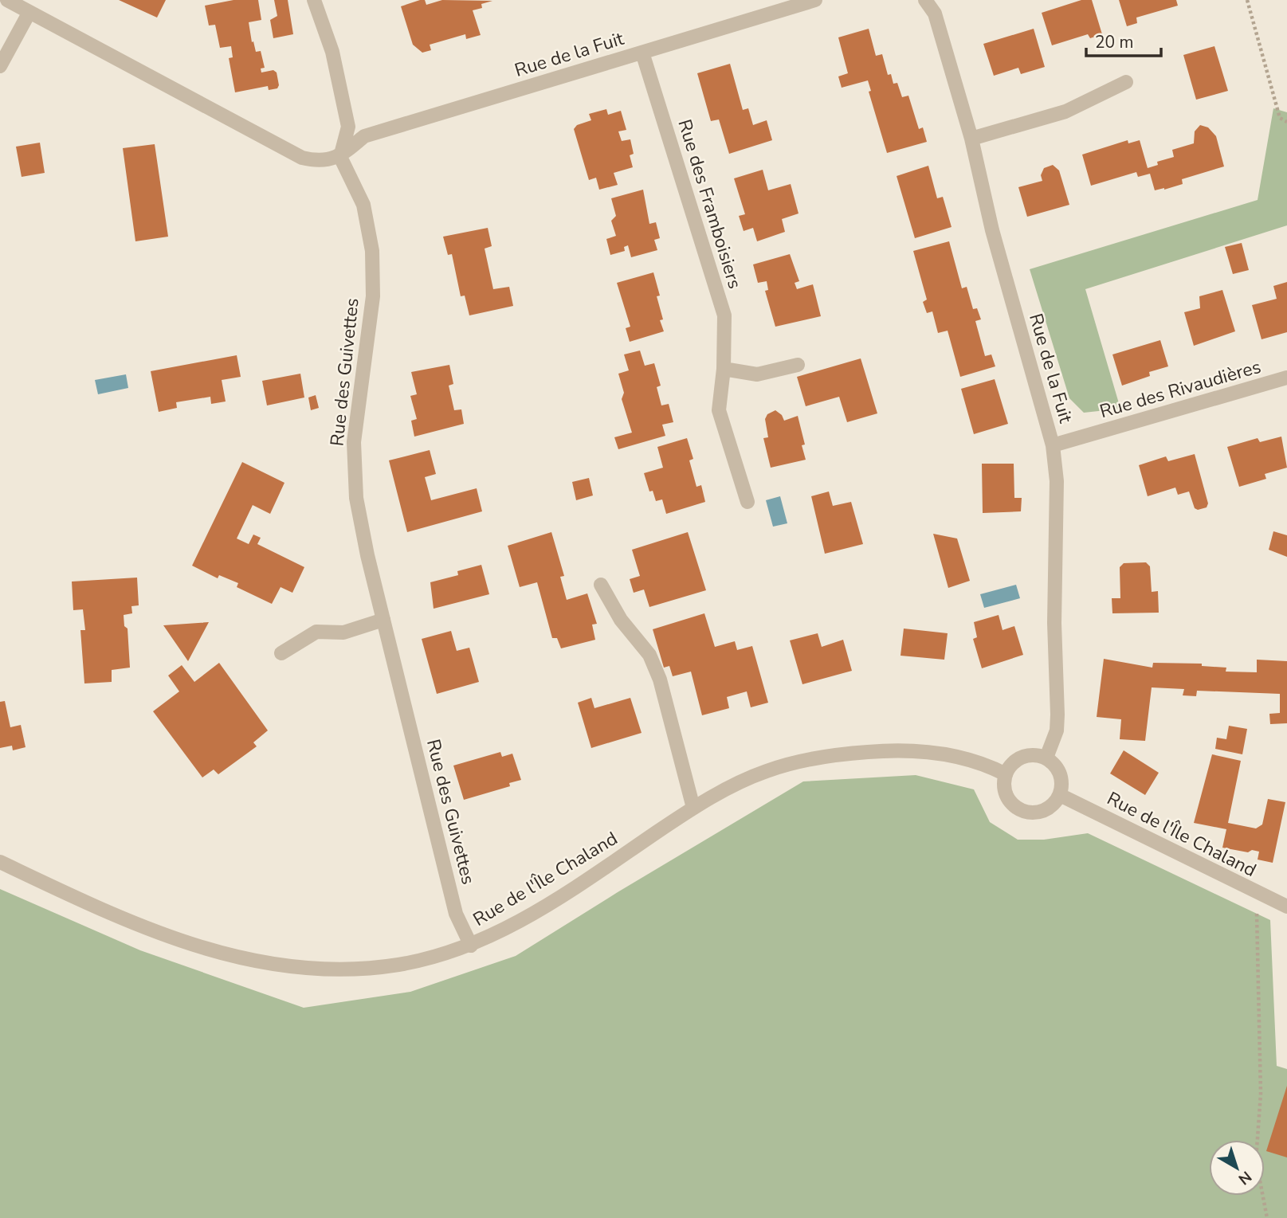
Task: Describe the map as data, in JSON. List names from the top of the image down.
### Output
{
  "streets": {
    "street": [
      "Rue de la Fuit",
      "Rue des Framboisiers",
      "Rue des Guivettes",
      "Rue des Rivaudières",
      "Rue de l'Île Chaland"
    ]
  },
  "crossings": [
    ["Rue de la Fuit", "Rue des Framboisiers"],
    ["Rue de la Fuit", "Rue des Guivettes"],
    ["Rue de la Fuit", "Rue des Rivaudières"],
    ["Rue de la Fuit", "Rue de l'Île Chaland"],
    ["Rue des Guivettes", "Rue de l'Île Chaland"]
  ],
  "scale_bar": "20 m",
  "north": "bottom right"
}
